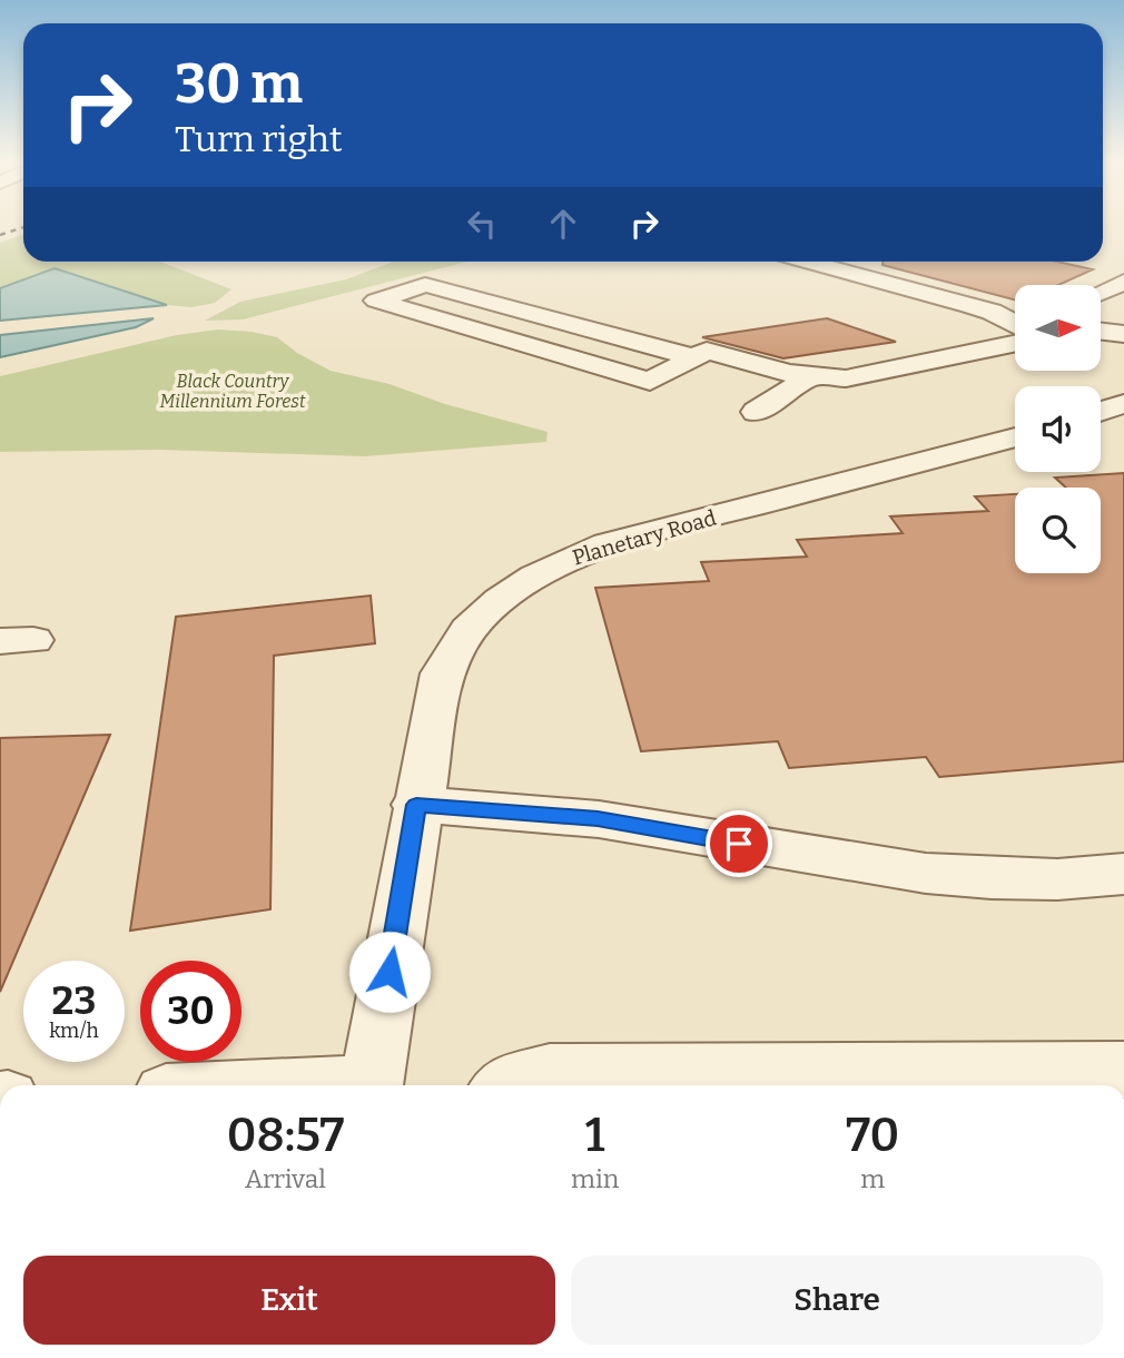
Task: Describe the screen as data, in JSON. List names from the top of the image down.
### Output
{
  "streets": {
    "street": ["Planetary Road"]
  },
  "parks": ["Black Country Millennium Forest"],
  "north": "right",
  "page": {
    "turn": ["30 m", "Turn right"],
    "speed": "23 km/h",
    "limit": "30",
    "eta": [
      "08:57",
      "Arrival",
      "1",
      "min",
      "70",
      "m"
    ],
    "buttons": ["Exit", "Share"]
  }
}
